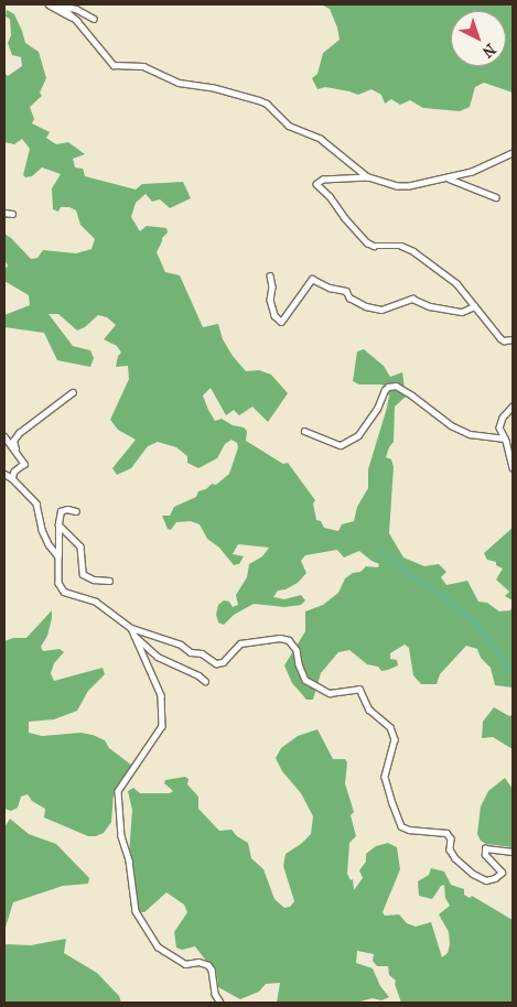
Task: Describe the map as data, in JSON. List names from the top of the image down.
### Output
{
  "north": "bottom right"
}
